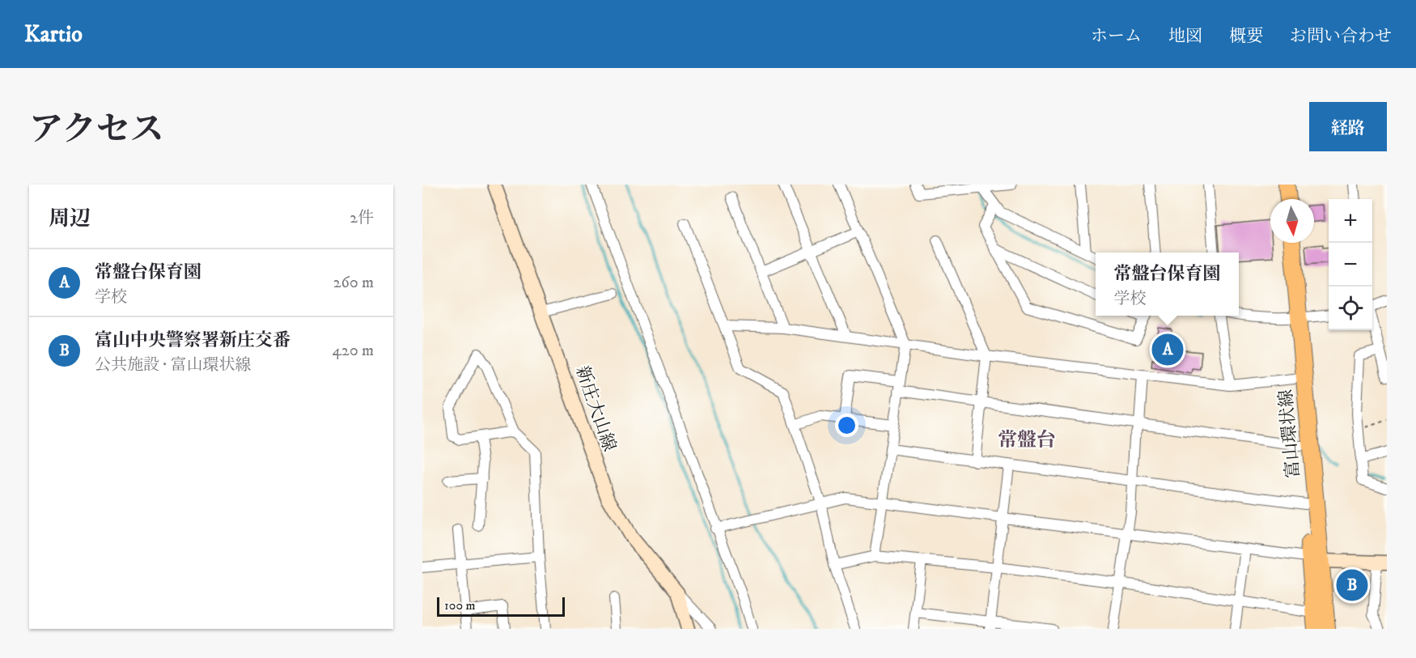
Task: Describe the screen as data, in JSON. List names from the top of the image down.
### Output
{
  "streets": {
    "main road": ["新庄大山線", "富山環状線"]
  },
  "districts": ["常盤台"],
  "scale_bar": "100 m",
  "north": "bottom",
  "page": {
    "header": "Kartio",
    "nav": [
      "ホーム",
      "地図",
      "概要",
      "お問い合わせ"
    ],
    "title": "アクセス",
    "buttons": "経路",
    "heading": ["周辺", "2件"],
    "map_buttons": ["+", "−"],
    "list": [
      {
        "mark": "A",
        "name": "常盤台保育園",
        "note": "学校",
        "value": "260 m"
      },
      {
        "mark": "B",
        "name": "富山中央警察署新庄交番",
        "note": "公共施設 · 富山環状線",
        "value": "420 m"
      }
    ],
    "popup": ["常盤台保育園", "学校"],
    "pins": ["A", "B"],
    "scale": "100 m"
  }
}
